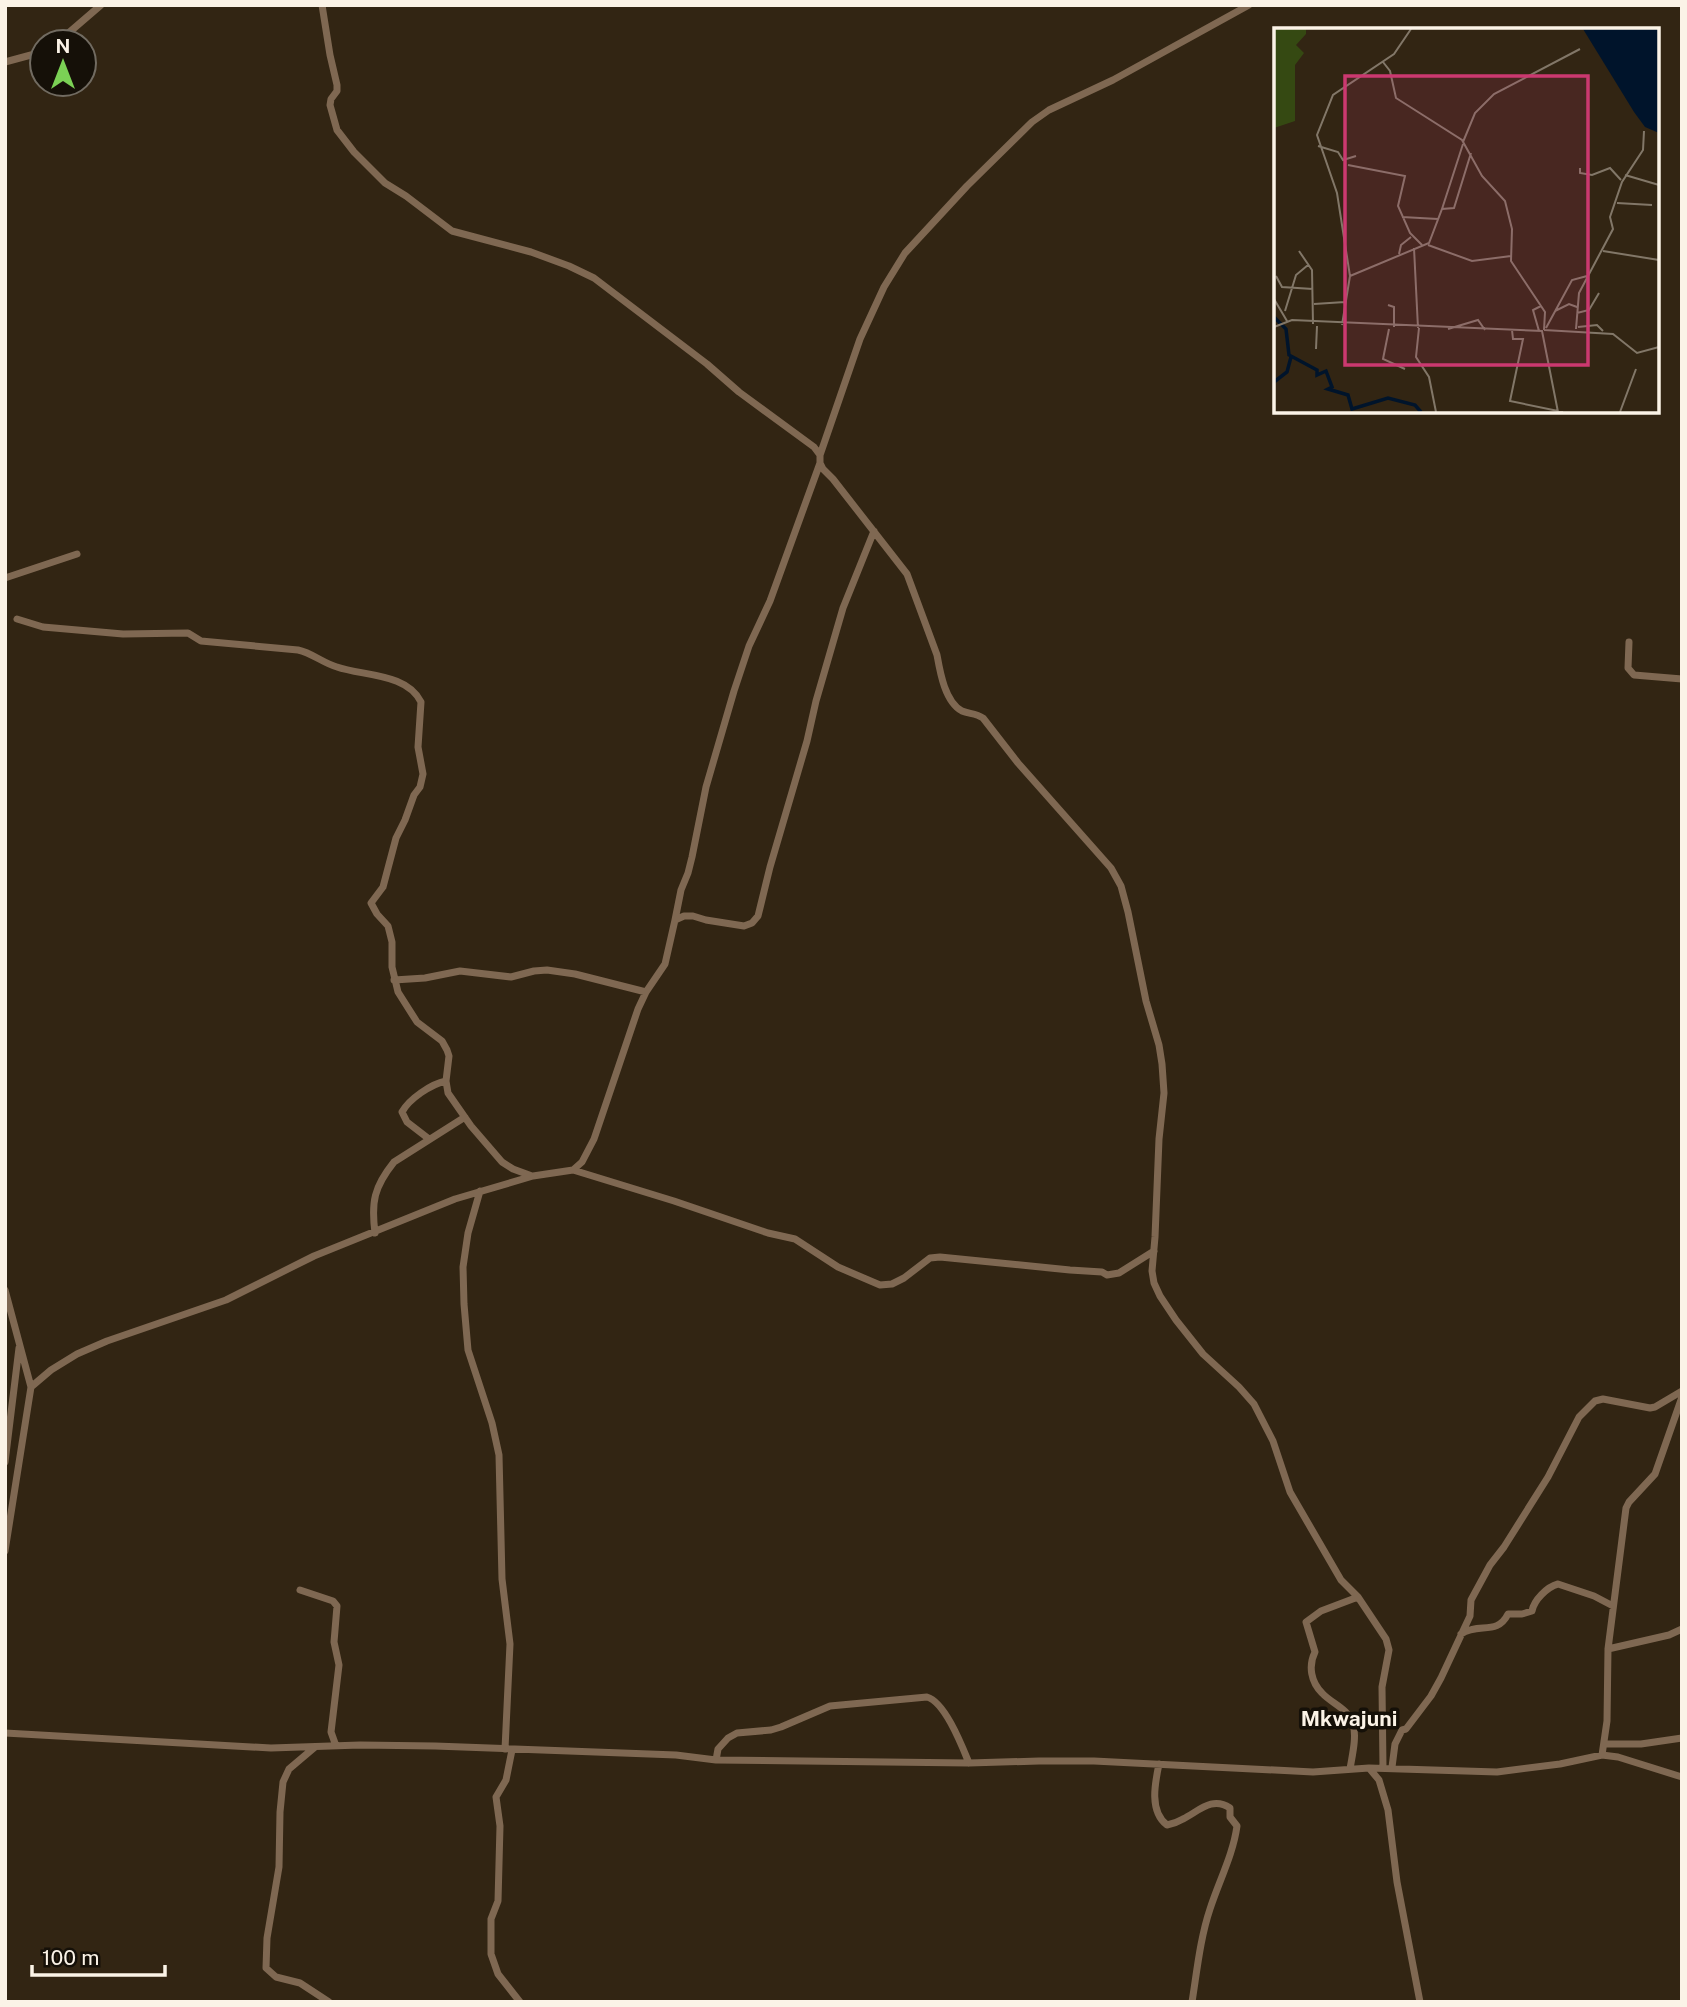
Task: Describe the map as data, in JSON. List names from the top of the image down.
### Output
{
  "districts": ["Mkwajuni"],
  "scale_bar": "100 m",
  "north": "top"
}
